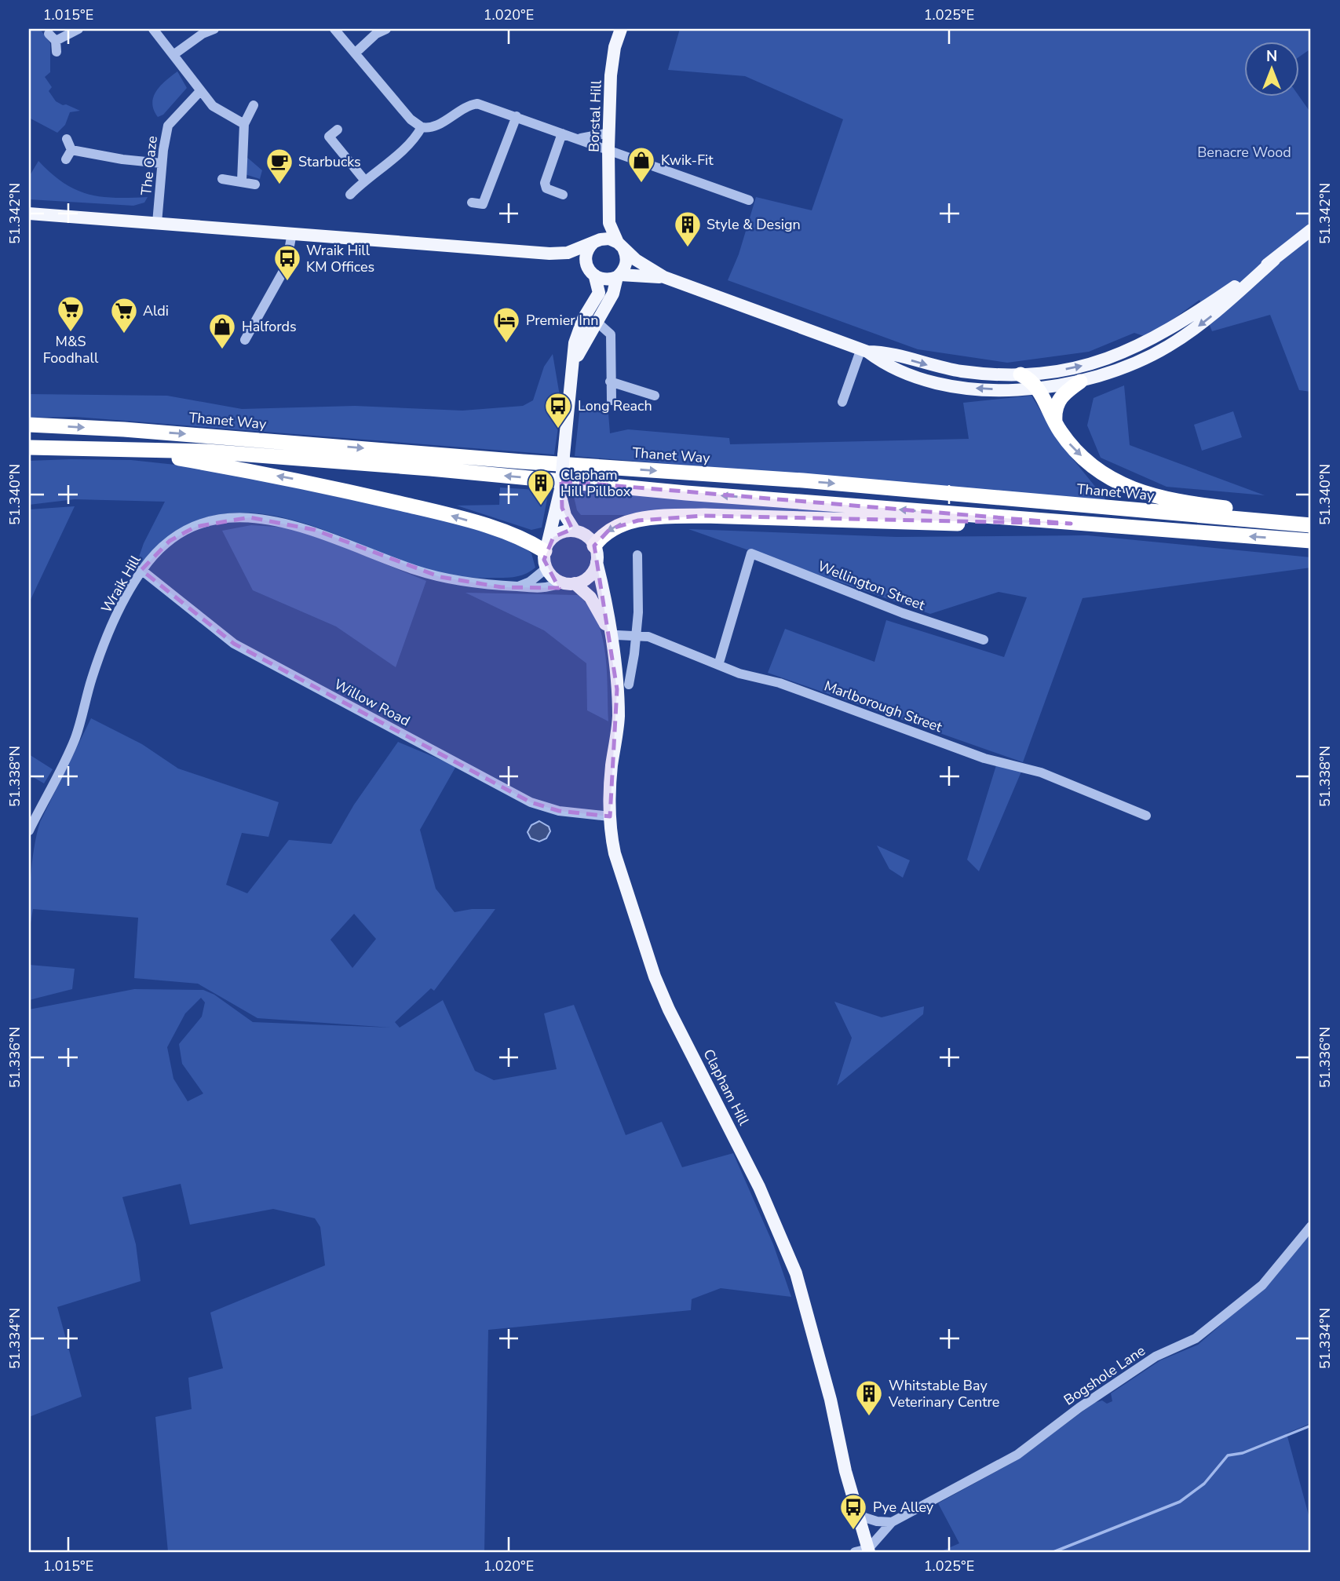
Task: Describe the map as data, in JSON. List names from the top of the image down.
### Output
{
  "streets": {
    "highway": ["Thanet Way"],
    "main road": ["Borstal Hill", "Clapham Hill"],
    "street": [
      "The Oaze",
      "Wraik Hill",
      "Wellington Street",
      "Willow Road",
      "Marlborough Street",
      "Bogshole Lane"
    ]
  },
  "crossings": [
    ["Wraik Hill", "Willow Road"],
    ["Wraik Hill", "Clapham Hill"],
    ["Wellington Street", "Marlborough Street"],
    ["Willow Road", "Clapham Hill"],
    ["Marlborough Street", "Clapham Hill"],
    ["Clapham Hill", "Bogshole Lane"]
  ],
  "parks": ["Benacre Wood"],
  "places": {
    "shop": ["Kwik-Fit", "Halfords"],
    "cafe": ["Starbucks"],
    "building": ["Style & Design", "Clapham Hill Pillbox", "Whitstable Bay Veterinary Centre"],
    "bus stop": ["Wraik Hill KM Offices", "Long Reach", "Pye Alley"],
    "supermarket": ["M&S Foodhall", "Aldi"],
    "hotel": ["Premier Inn"]
  },
  "north": "top",
  "coordinates": [
    "1.015°E",
    "1.020°E",
    "1.025°E",
    "51.342°N",
    "51.340°N",
    "51.338°N",
    "51.336°N",
    "51.334°N"
  ]
}
